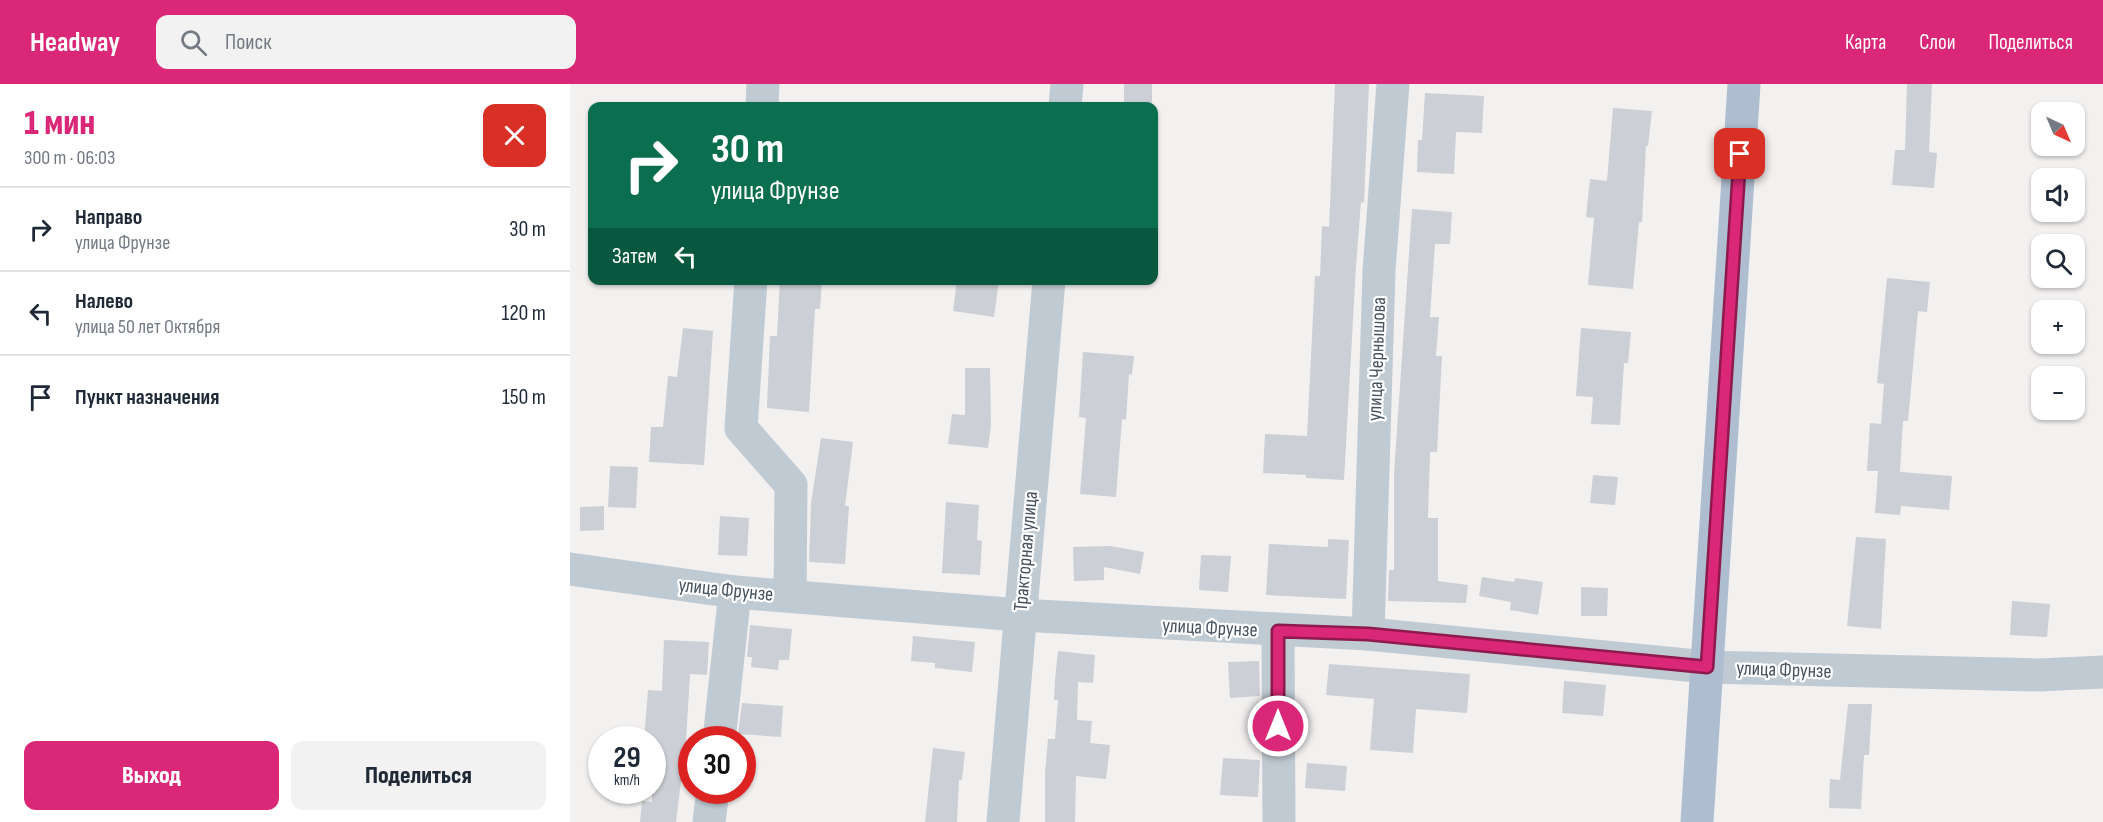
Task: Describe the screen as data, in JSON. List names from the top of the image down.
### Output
{
  "streets": {
    "street": ["улица Чернышова", "Тракторная улица", "улица Фрунзе"]
  },
  "crossings": [
    ["улица Чернышова", "улица Фрунзе"],
    ["Тракторная улица", "улица Фрунзе"]
  ],
  "north": "bottom right",
  "page": {
    "header": "Headway",
    "search": "Поиск",
    "nav": ["Карта", "Слои", "Поделиться"],
    "heading": ["1 мин", "300 m · 06:03"],
    "map_buttons": ["+", "−"],
    "turn": ["30 m", "улица Фрунзе"],
    "list": [
      {
        "name": "Направо",
        "note": "улица Фрунзе",
        "value": "30 m"
      },
      {
        "name": "Налево",
        "note": "улица 50 лет Октября",
        "value": "120 m"
      },
      {
        "name": "Пункт назначения",
        "value": "150 m"
      }
    ],
    "then": "Затем",
    "speed": "29 km/h",
    "limit": "30",
    "buttons": ["Выход", "Поделиться"]
  }
}
